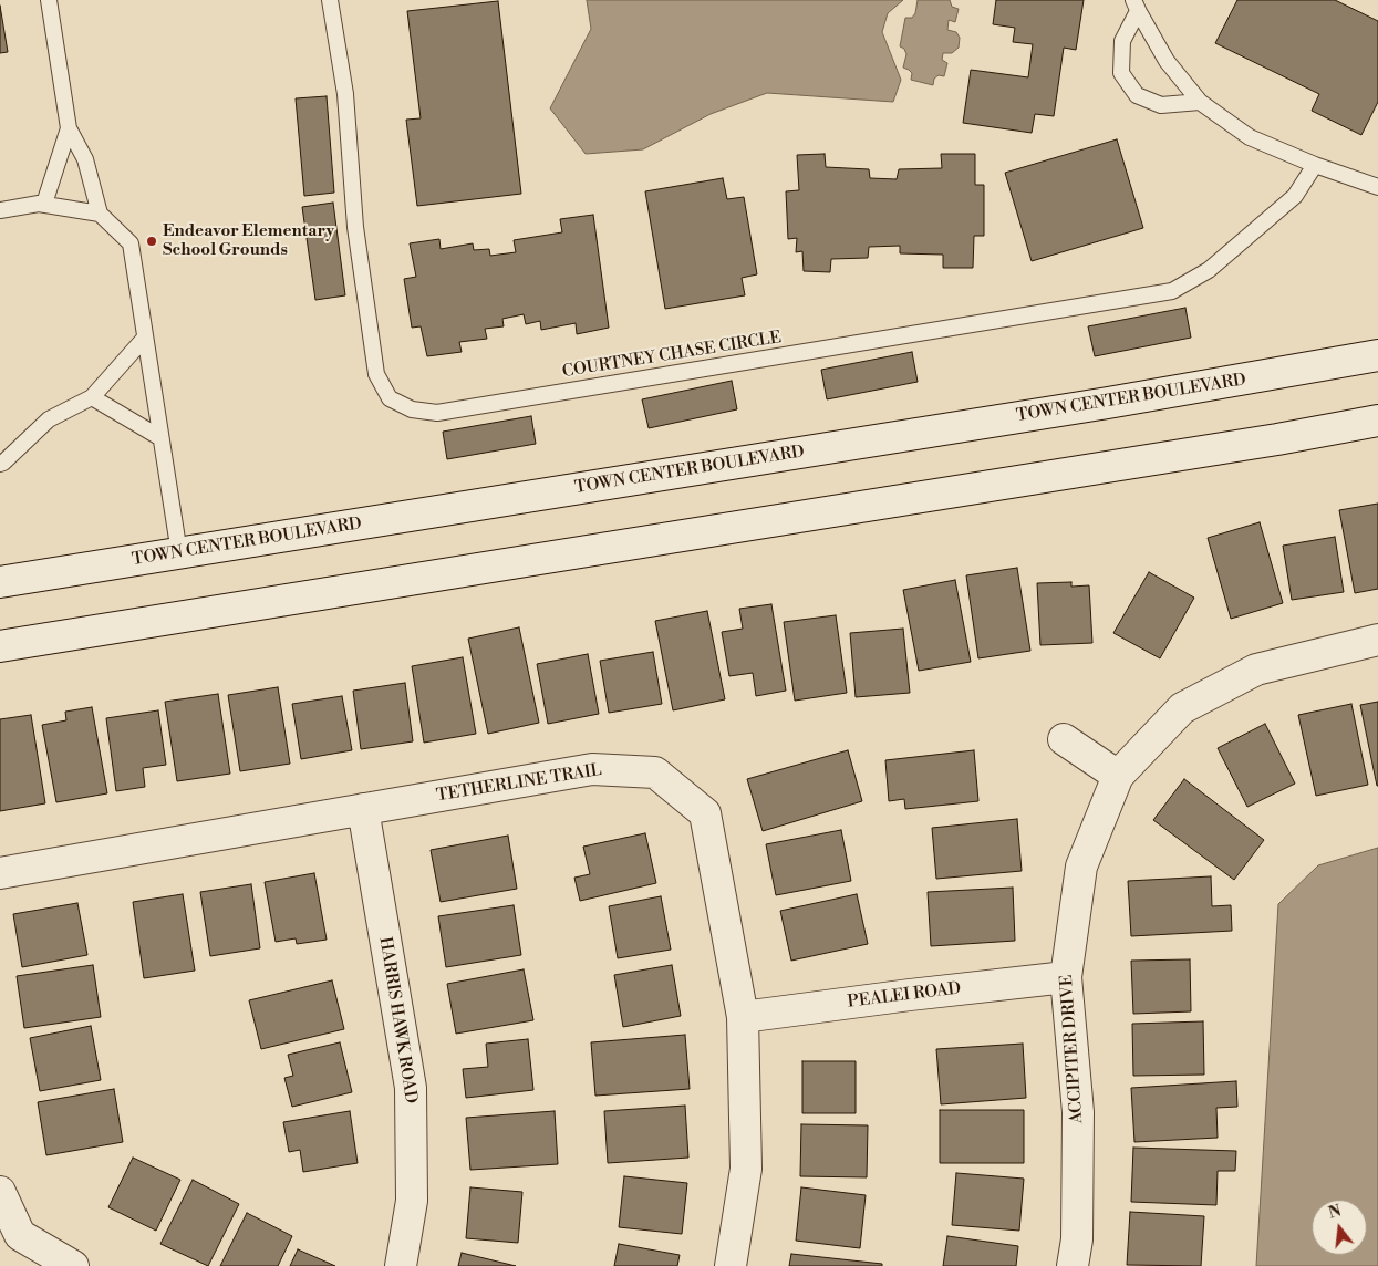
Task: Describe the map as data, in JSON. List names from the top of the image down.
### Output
{
  "streets": {
    "street": [
      "TOWN CENTER BOULEVARD",
      "TETHERLINE TRAIL",
      "PEALEI ROAD",
      "HARRIS HAWK ROAD",
      "ACCIPITER DRIVE"
    ],
    "lane": ["COURTNEY CHASE CIRCLE"]
  },
  "crossings": [
    ["TETHERLINE TRAIL", "PEALEI ROAD"],
    ["TETHERLINE TRAIL", "HARRIS HAWK ROAD"],
    ["PEALEI ROAD", "ACCIPITER DRIVE"]
  ],
  "places": ["Endeavor Elementary School Grounds"],
  "north": "top"
}
